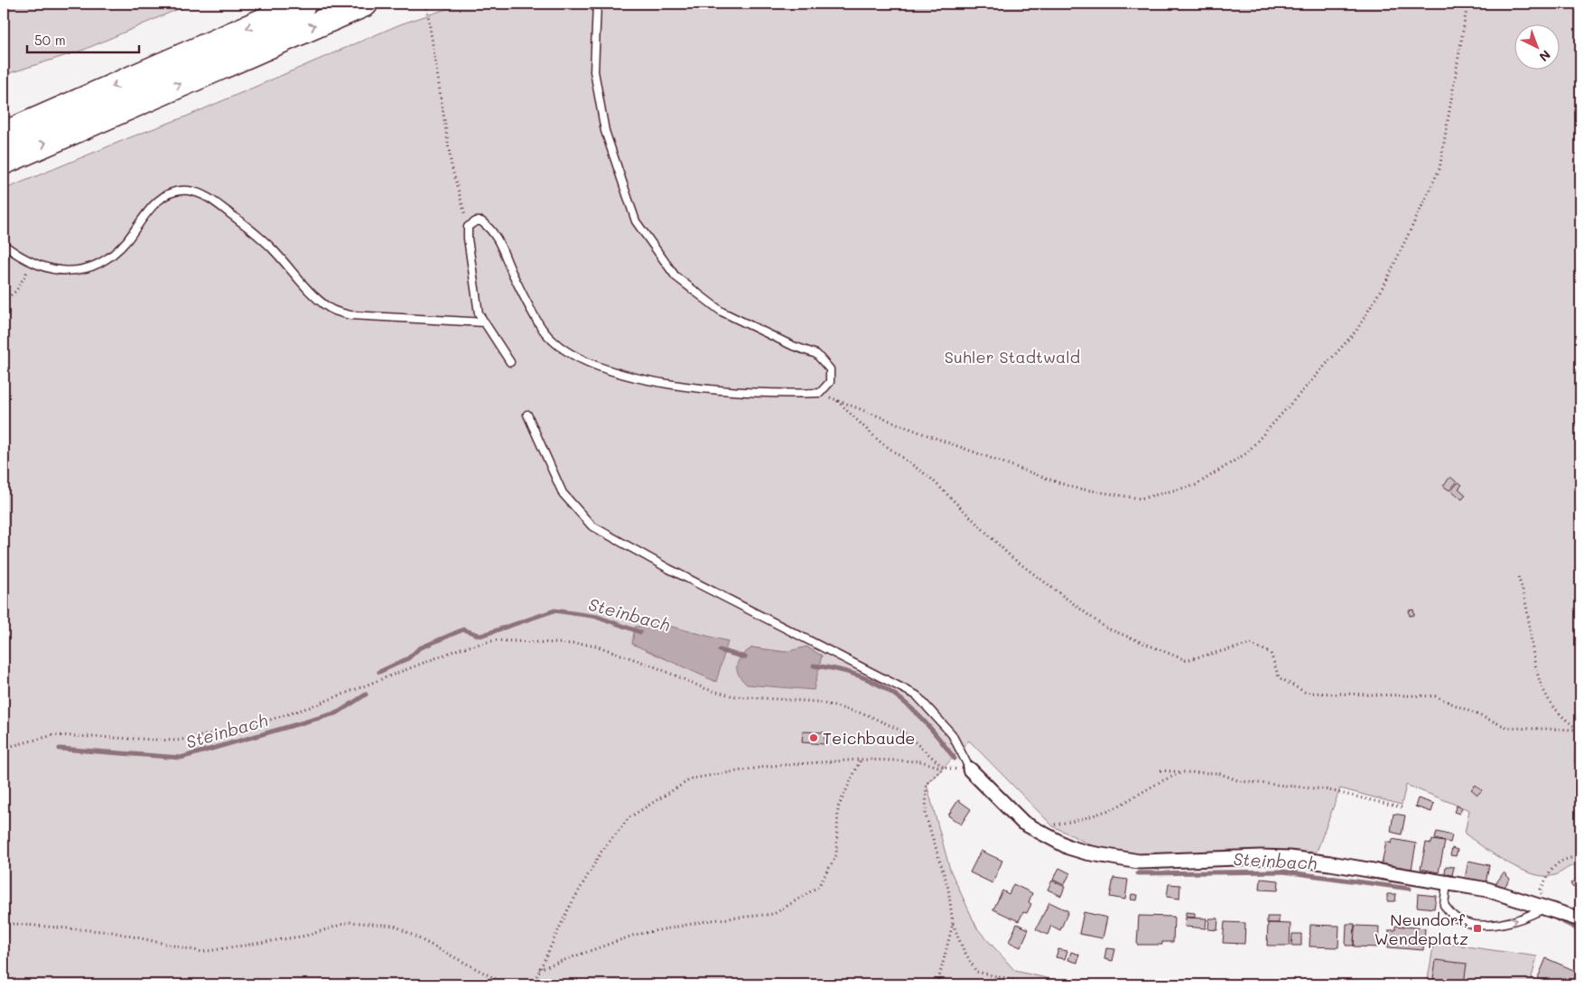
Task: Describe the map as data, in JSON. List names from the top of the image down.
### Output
{
  "water": ["Steinbach"],
  "parks": ["Suhler Stadtwald"],
  "places": {
    "other": ["Teichbaude"],
    "transit": ["Neundorf, Wendeplatz"]
  },
  "scale_bar": "50 m",
  "north": "bottom right"
}
